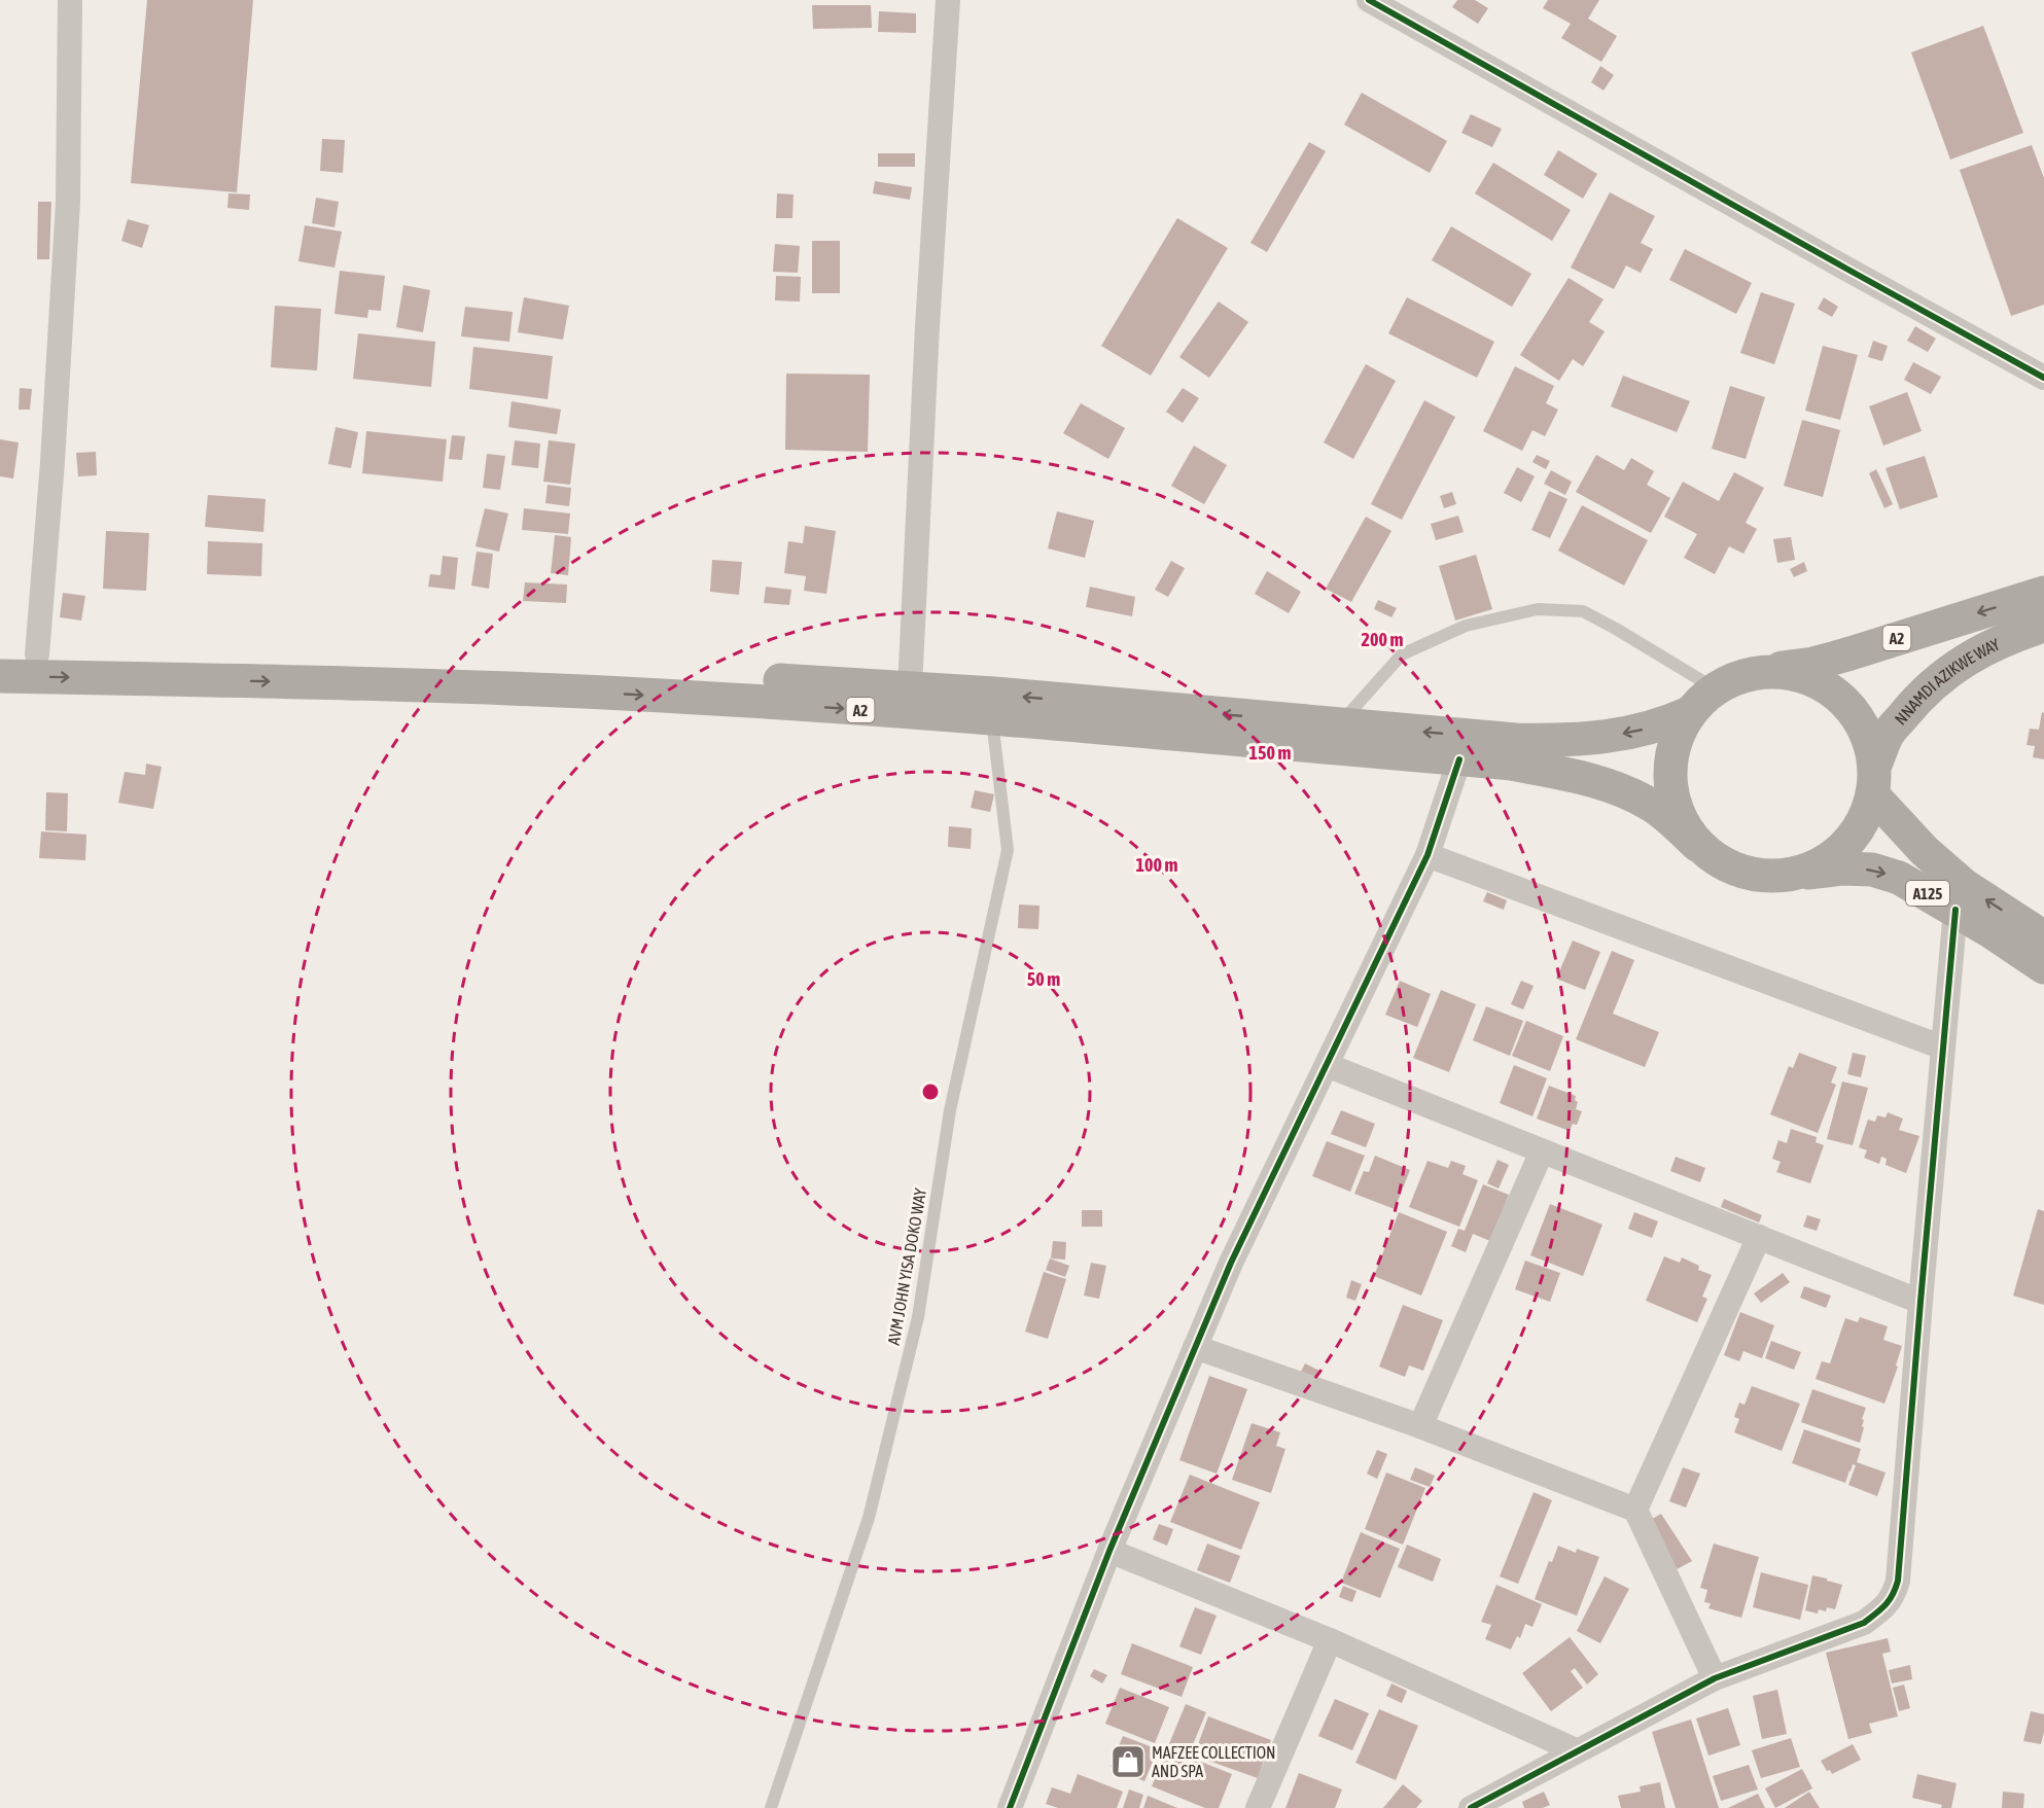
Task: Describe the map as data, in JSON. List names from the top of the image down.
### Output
{
  "streets": {
    "highway": ["A2", "NNAMDI AZIKWE WAY", "A125"],
    "lane": ["AVM JOHN YISA DOKO WAY"]
  },
  "crossings": [
    ["A2", "NNAMDI AZIKWE WAY"],
    ["A2", "A125"],
    ["A2", "AVM JOHN YISA DOKO WAY"],
    ["NNAMDI AZIKWE WAY", "A125"]
  ],
  "one_way": ["NNAMDI AZIKWE WAY"],
  "places": {
    "shop": ["MAFZEE COLLECTION AND SPA"]
  },
  "rings": [
    "200 m",
    "150 m",
    "100 m",
    "50 m"
  ]
}
